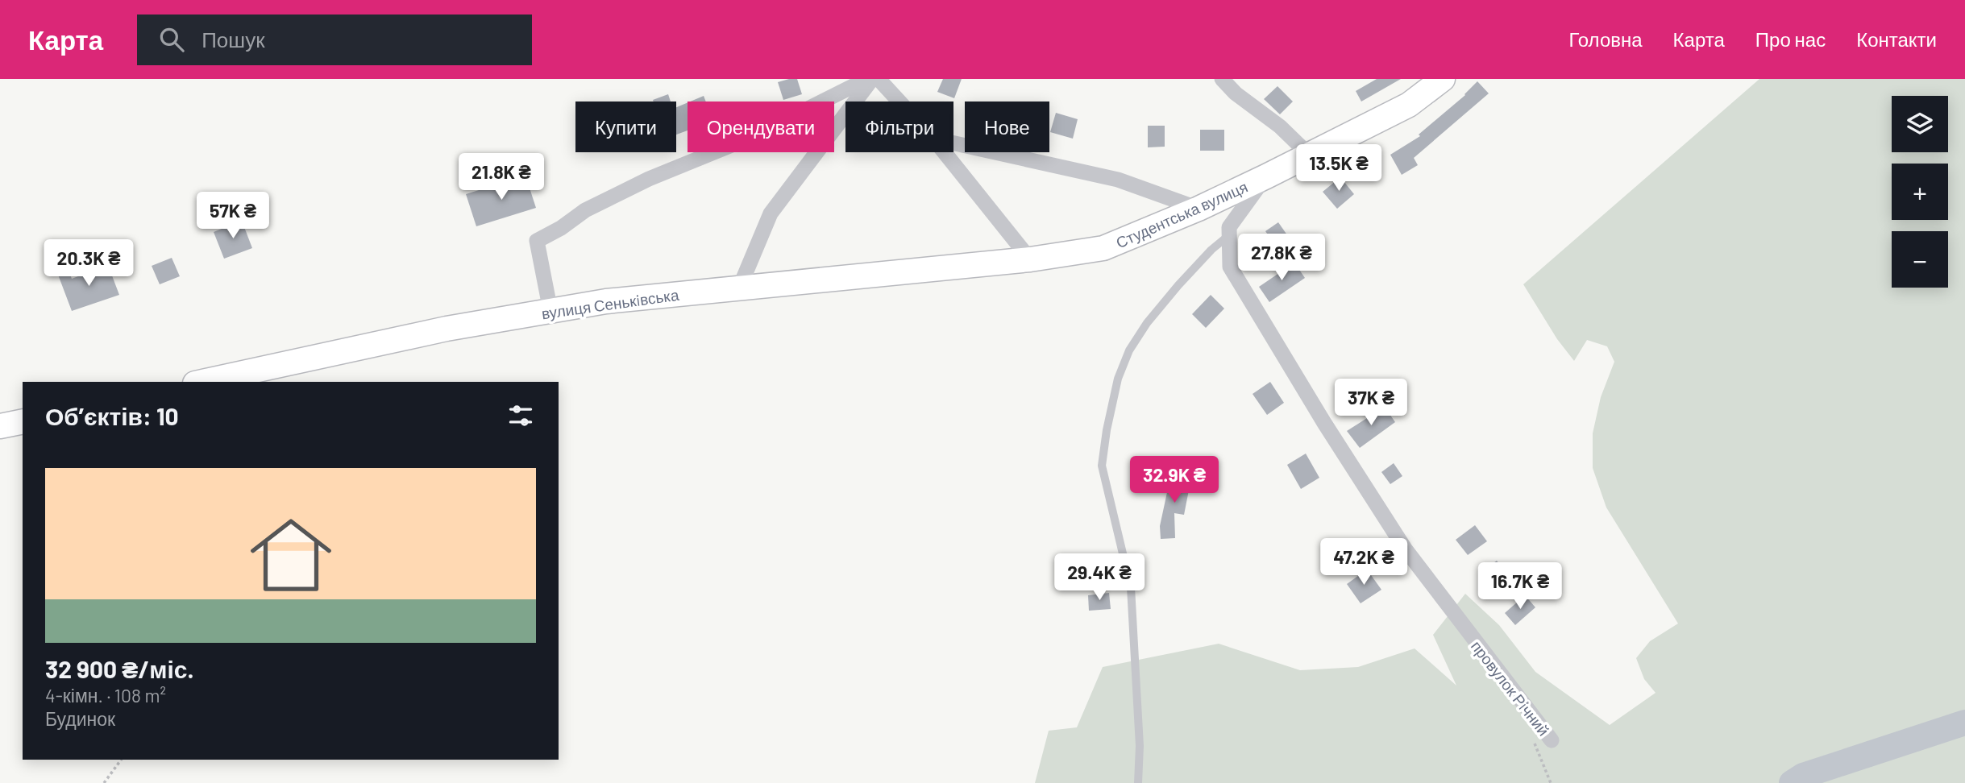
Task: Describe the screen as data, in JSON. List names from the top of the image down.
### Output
{
  "streets": {
    "main road": ["Студентська вулиця", "вулиця Сенькiвська"],
    "street": ["провулок Рiчний"]
  },
  "crossings": [
    ["Студентська вулиця", "вулиця Сенькiвська"],
    ["Студентська вулиця", "провулок Рiчний"]
  ],
  "page": {
    "header": "Карта",
    "search": "Пошук",
    "nav": [
      "Головна",
      "Карта",
      "Про нас",
      "Контакти"
    ],
    "map_buttons": ["+", "−"],
    "chip": [
      "Купити",
      "Орендувати",
      "Фільтри",
      "Нове"
    ],
    "price": [
      "13.5K ₴",
      "21.8K ₴",
      "57K ₴",
      "27.8K ₴",
      "20.3K ₴",
      "37K ₴",
      "32.9K ₴",
      "47.2K ₴",
      "29.4K ₴",
      "16.7K ₴"
    ],
    "heading": "Об’єктів: 10",
    "list": [
      {
        "name": "32 900 ₴/міс.",
        "note": "4-кімн. · 108 m² · Будинок"
      }
    ]
  }
}
